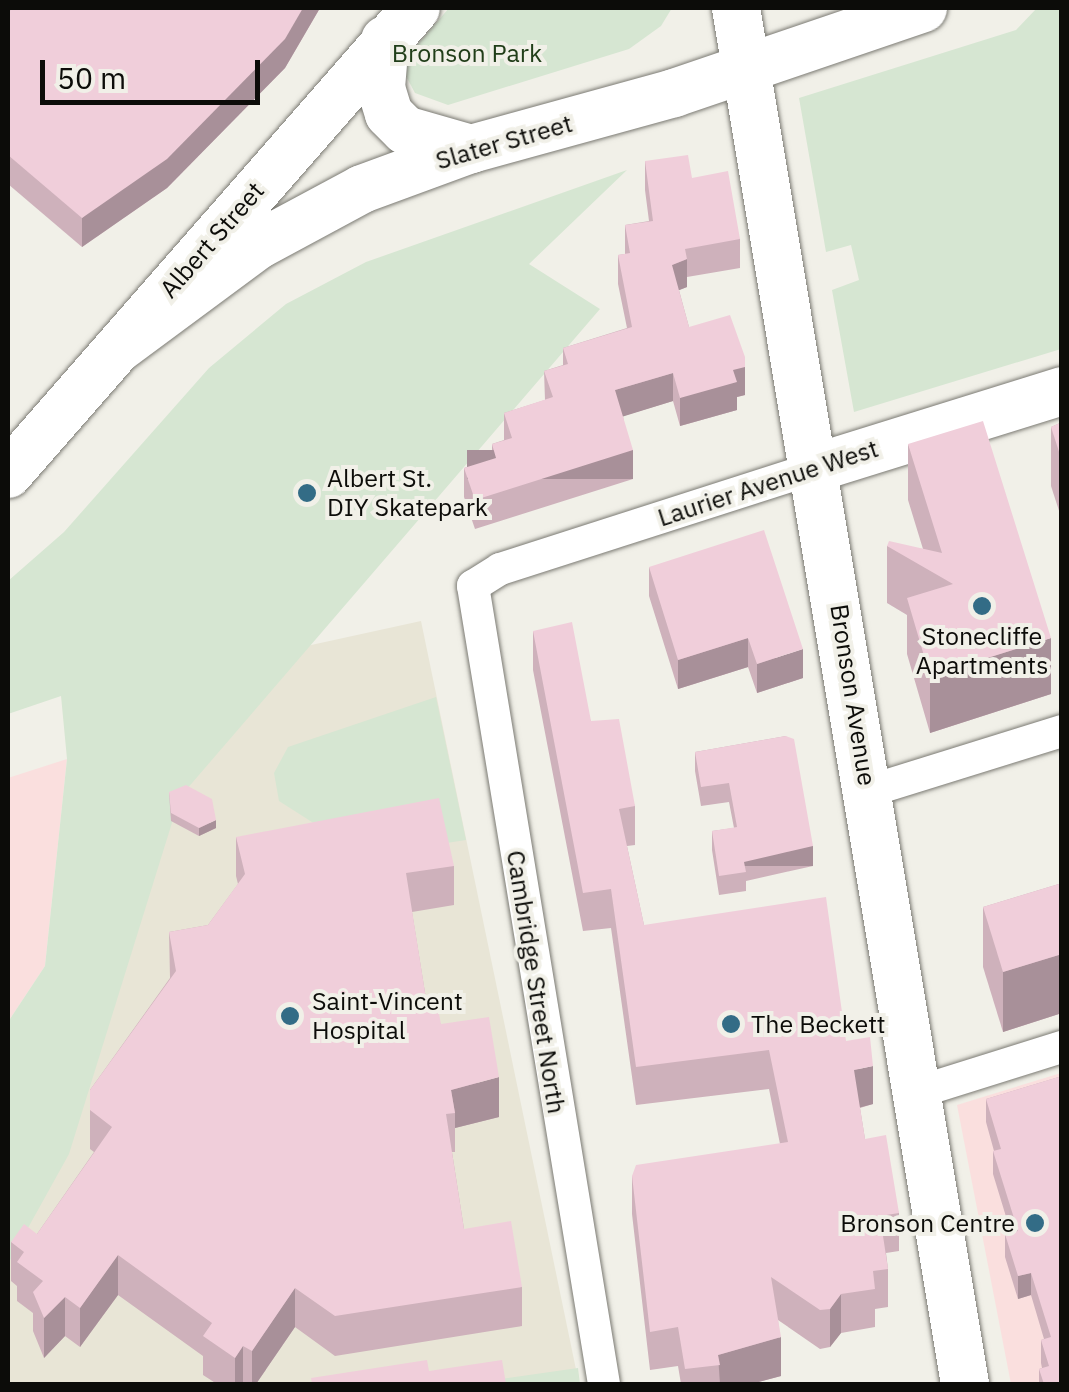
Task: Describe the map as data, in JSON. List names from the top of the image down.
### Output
{
  "streets": {
    "main road": [
      "Slater Street",
      "Albert Street",
      "Laurier Avenue West",
      "Bronson Avenue"
    ],
    "street": ["Cambridge Street North"]
  },
  "crossings": [
    ["Slater Street", "Albert Street"],
    ["Slater Street", "Bronson Avenue"],
    ["Laurier Avenue West", "Bronson Avenue"],
    ["Laurier Avenue West", "Cambridge Street North"]
  ],
  "parks": ["Bronson Park"],
  "places": [
    "Albert St. DIY Skatepark",
    "Stonecliffe Apartments",
    "Saint-Vincent Hospital",
    "The Beckett",
    "Bronson Centre"
  ],
  "scale_bar": "50 m"
}
